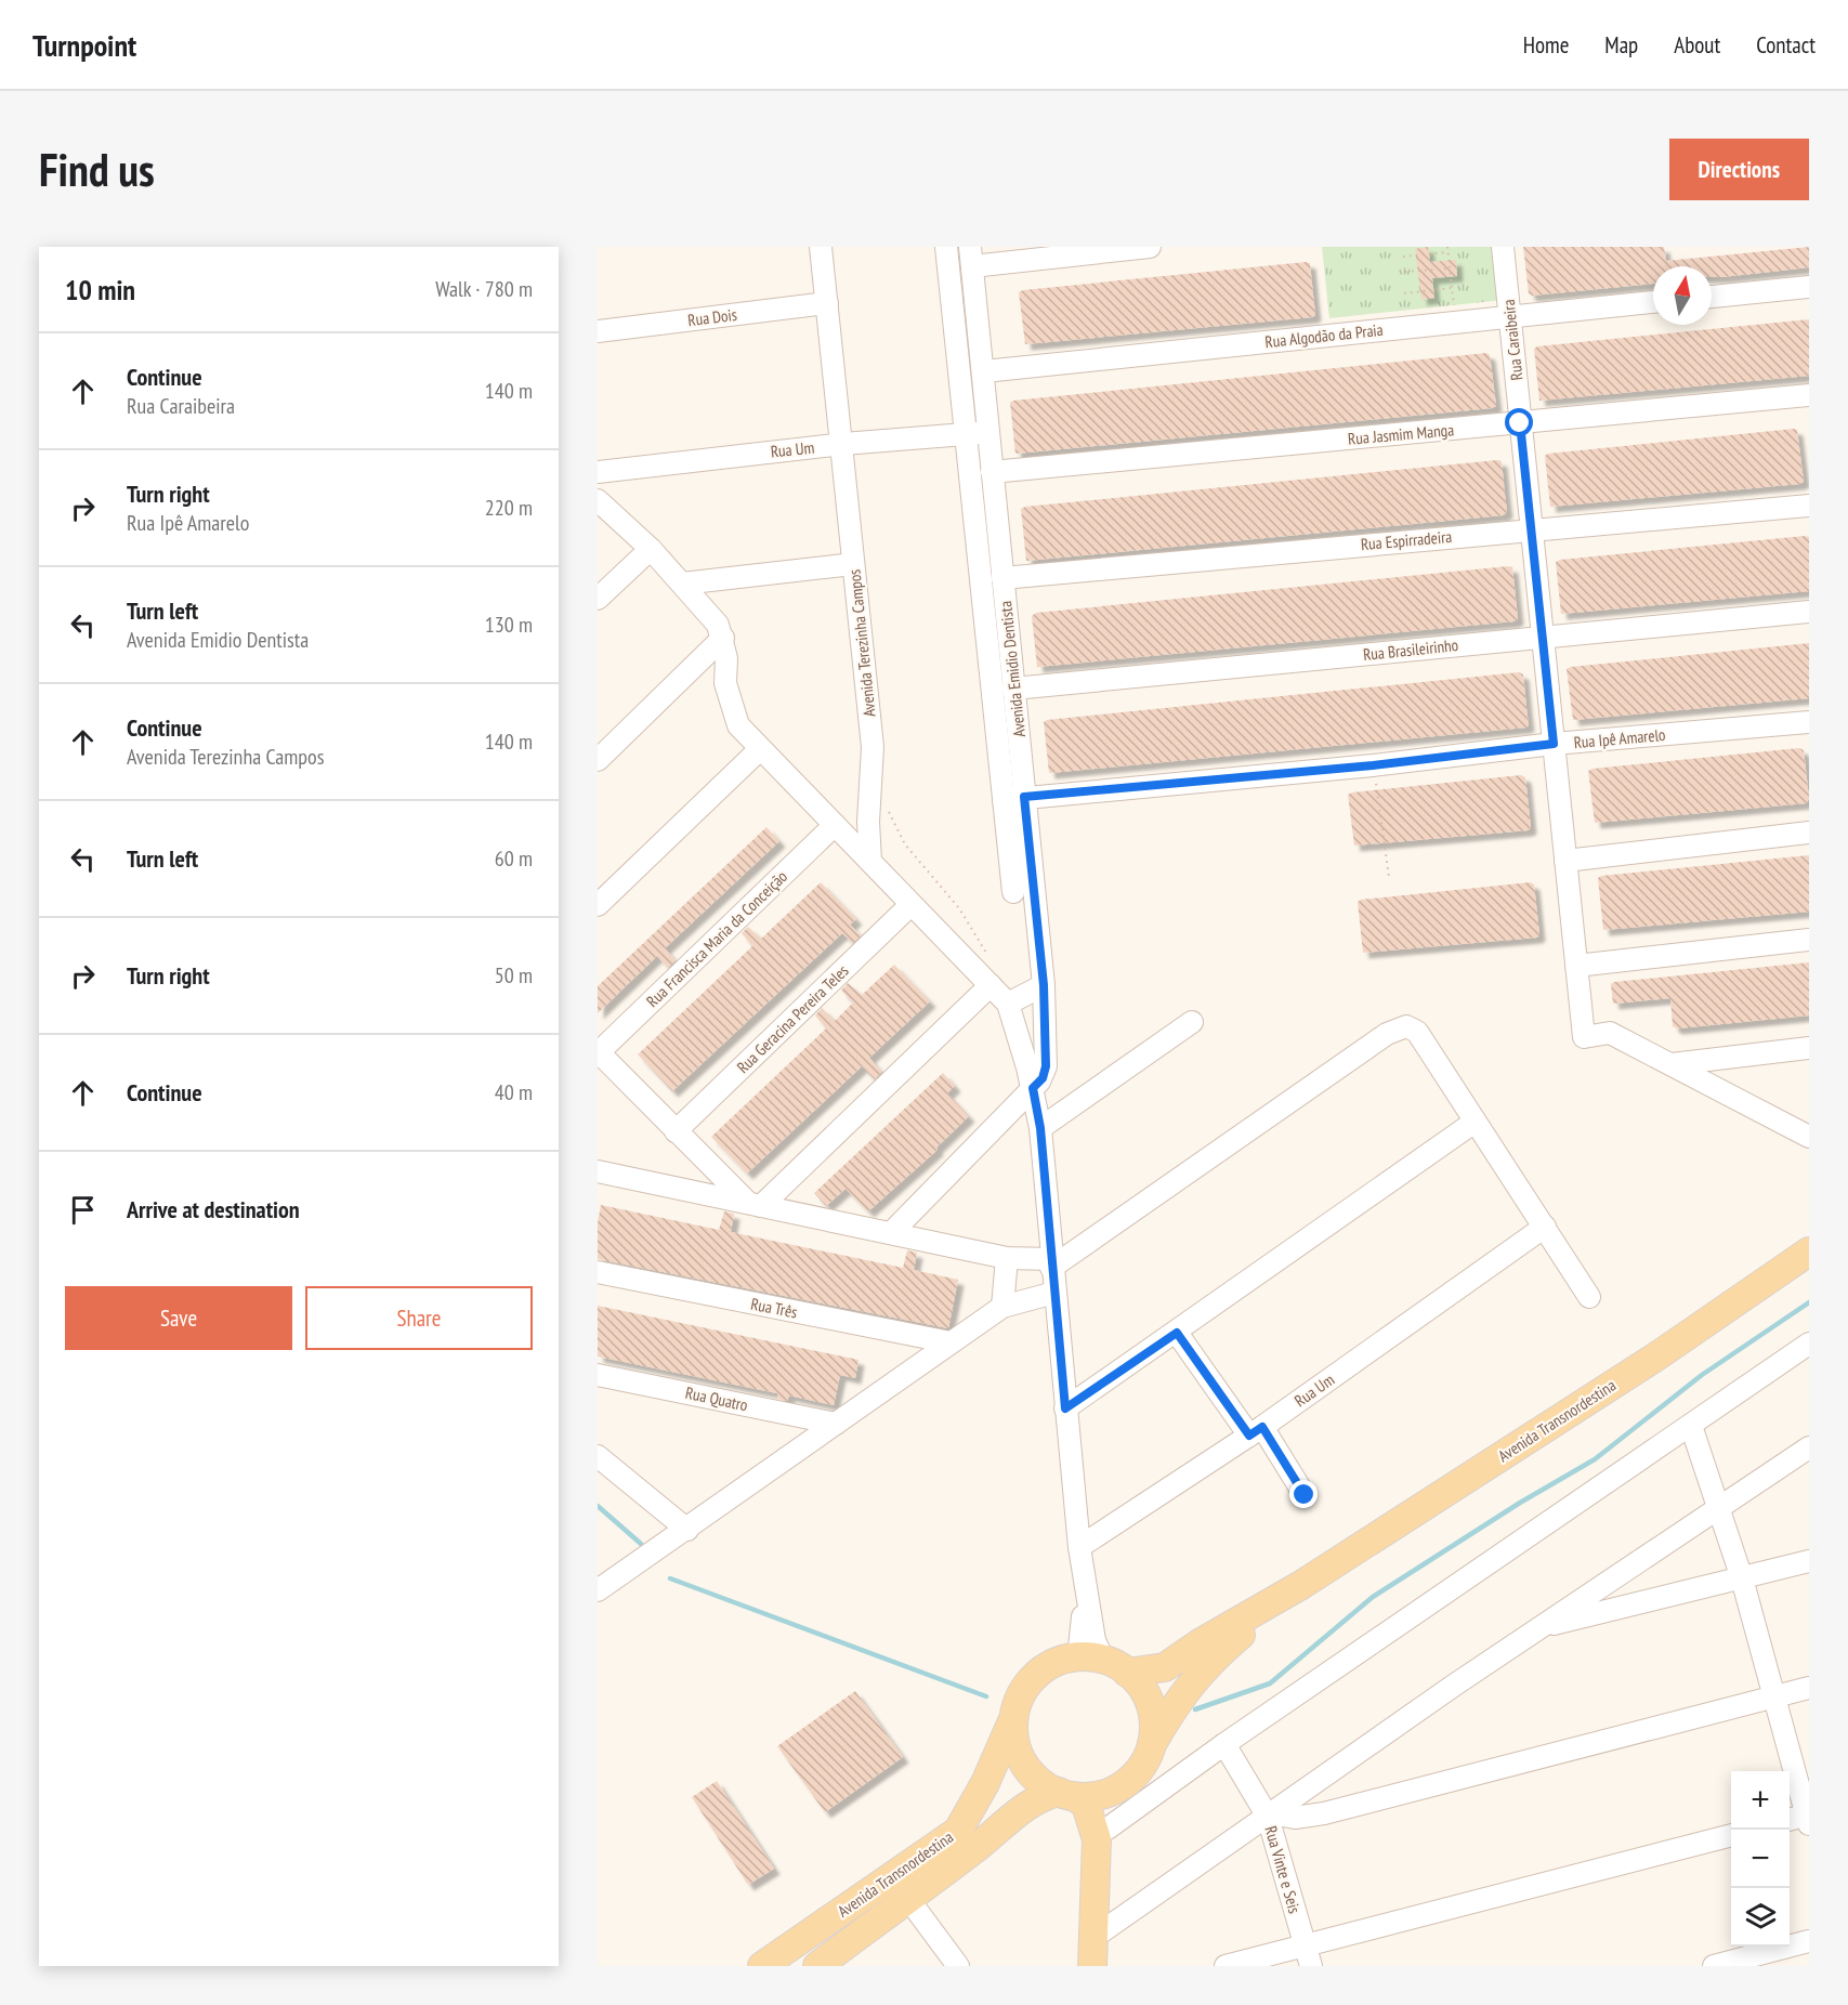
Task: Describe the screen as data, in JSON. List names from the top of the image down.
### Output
{
  "streets": {
    "main road": ["Avenida Transnordestina"],
    "street": [
      "Rua Dois",
      "Rua Algodão da Praia",
      "Rua Caraibeira",
      "Rua Jasmim Manga",
      "Rua Um",
      "Rua Espirradeira",
      "Avenida Terezinha Campos",
      "Rua Brasileirinho",
      "Avenida Emidio Dentista",
      "Rua Ipê Amarelo",
      "Rua Francisca Maria da Conceição",
      "Rua Geracina Pereira Teles",
      "Rua Três",
      "Rua Quatro",
      "Rua Vinte e Seis"
    ]
  },
  "crossings": [
    ["Rua Dois", "Avenida Terezinha Campos"],
    ["Rua Algodão da Praia", "Rua Caraibeira"],
    ["Rua Algodão da Praia", "Avenida Emidio Dentista"],
    ["Rua Caraibeira", "Rua Jasmim Manga"],
    ["Rua Caraibeira", "Rua Espirradeira"],
    ["Rua Caraibeira", "Rua Brasileirinho"],
    ["Rua Caraibeira", "Rua Ipê Amarelo"],
    ["Rua Jasmim Manga", "Avenida Emidio Dentista"],
    ["Rua Um", "Avenida Terezinha Campos"],
    ["Rua Um", "Avenida Emidio Dentista"],
    ["Rua Espirradeira", "Avenida Emidio Dentista"],
    ["Rua Brasileirinho", "Avenida Emidio Dentista"],
    ["Avenida Emidio Dentista", "Rua Ipê Amarelo"]
  ],
  "north": "top",
  "page": {
    "header": "Turnpoint",
    "nav": [
      "Home",
      "Map",
      "About",
      "Contact"
    ],
    "buttons": [
      "Directions",
      ["Save", "Share"]
    ],
    "title": "Find us",
    "heading": ["10 min", "Walk · 780 m"],
    "list": [
      ["Continue", "Rua Caraibeira", "140 m"],
      ["Turn right", "Rua Ipê Amarelo", "220 m"],
      ["Turn left", "Avenida Emidio Dentista", "130 m"],
      ["Continue", "Avenida Terezinha Campos", "140 m"],
      ["Turn left", "60 m"],
      ["Turn right", "50 m"],
      ["Continue", "40 m"],
      "Arrive at destination"
    ],
    "map_buttons": ["+", "−"]
  }
}
